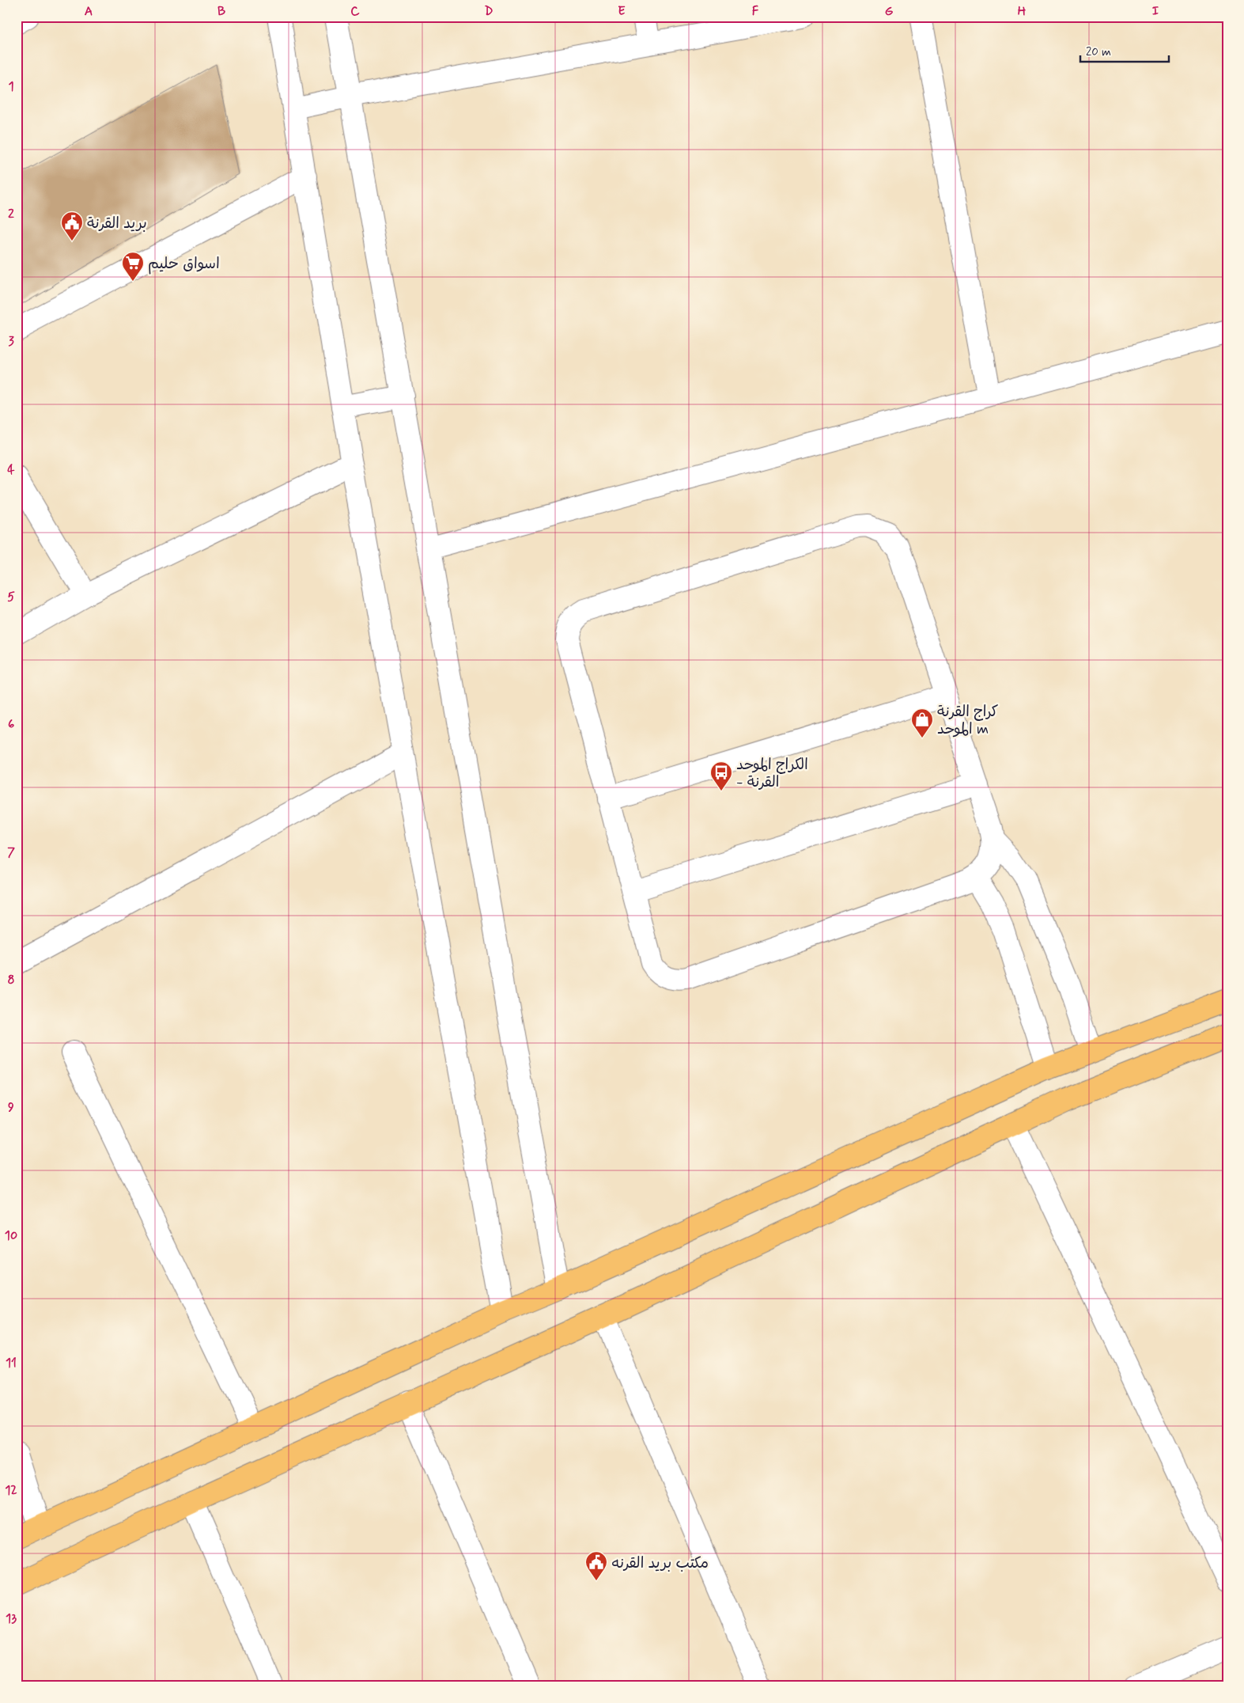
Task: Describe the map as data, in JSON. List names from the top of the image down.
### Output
{
  "places": {
    "public building": ["بريد القرنة", "مكتب بريد القرنه"],
    "supermarket": ["اسواق حليم"],
    "shop": ["كراج القرنة الموحد m"],
    "bus stop": ["الكراج الموحد - القرنة"]
  },
  "scale_bar": "20 m",
  "grid": {
    "columns": [
      "A",
      "B",
      "C",
      "D",
      "E",
      "F",
      "G",
      "H",
      "I"
    ],
    "rows": [
      "1",
      "2",
      "3",
      "4",
      "5",
      "6",
      "7",
      "8",
      "9",
      "10",
      "11",
      "12",
      "13"
    ]
  }
}
